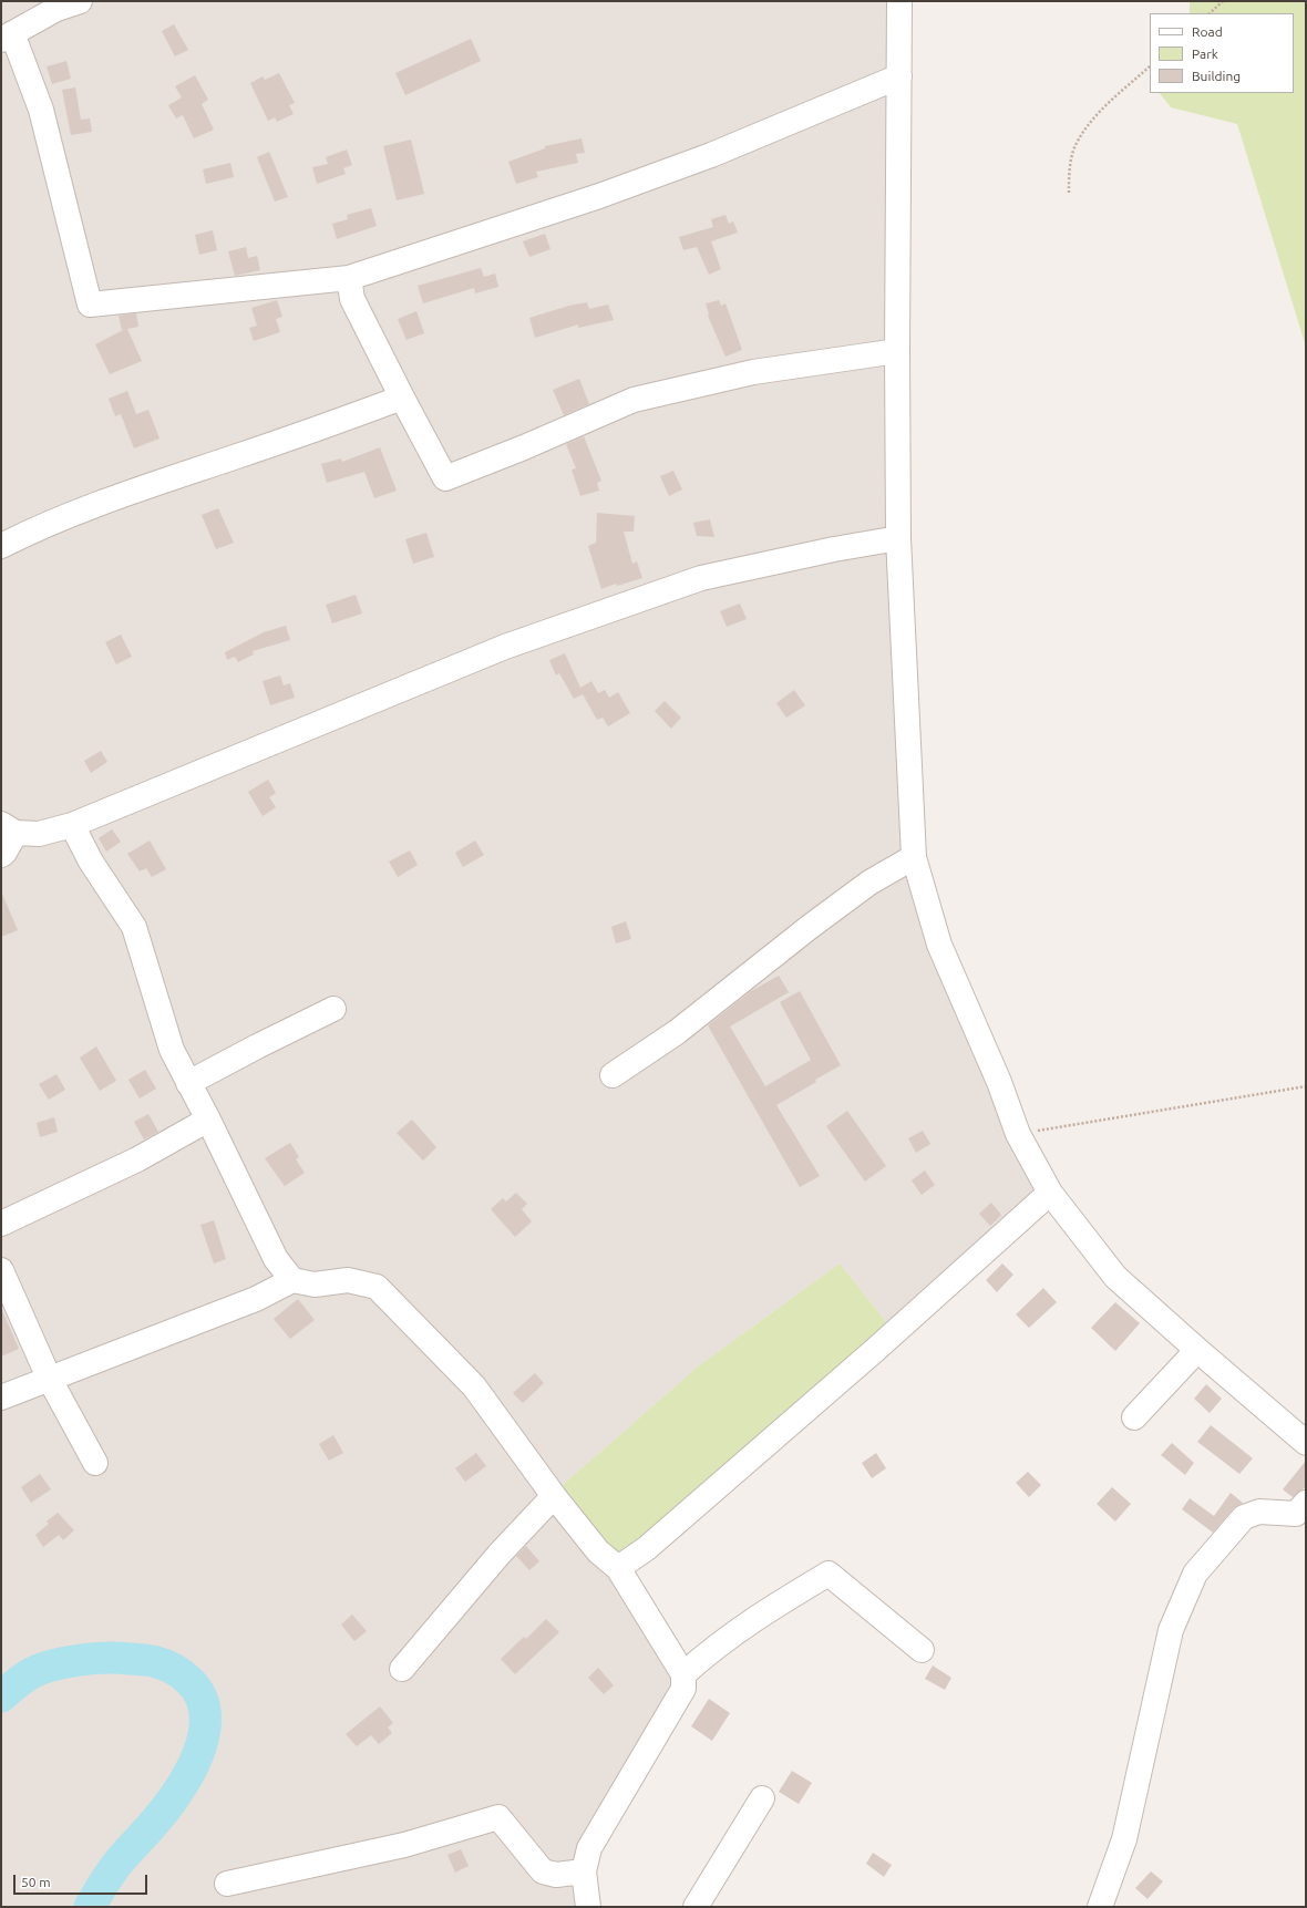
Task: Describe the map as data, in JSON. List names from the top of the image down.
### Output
{
  "legend": ["Road", "Park", "Building"],
  "scale_bar": "50 m"
}
